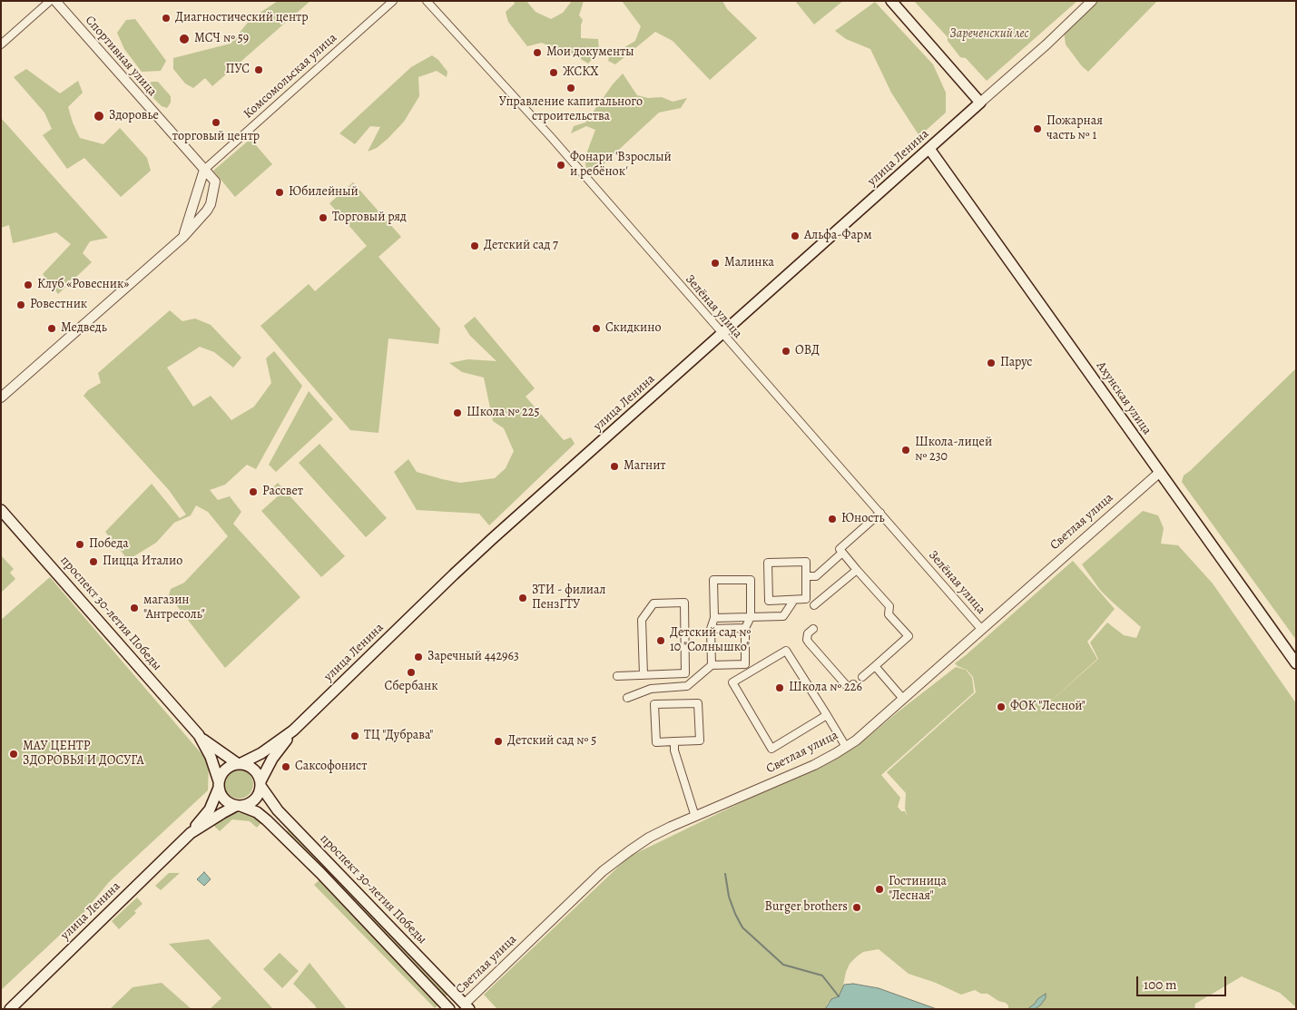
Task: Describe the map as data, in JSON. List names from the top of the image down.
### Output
{
  "streets": {
    "main road": ["улица Ленина", "Ахунская улица", "проспект 30-летия Победы"],
    "street": [
      "Спортивная улица",
      "Комсомольская улица",
      "Зелёная улица",
      "Светлая улица"
    ]
  },
  "crossings": [
    ["Спортивная улица", "Комсомольская улица"],
    ["улица Ленина", "Зелёная улица"],
    ["улица Ленина", "Ахунская улица"],
    ["улица Ленина", "проспект 30-летия Победы"],
    ["Зелёная улица", "Светлая улица"],
    ["Ахунская улица", "Светлая улица"],
    ["Светлая улица", "проспект 30-летия Победы"]
  ],
  "parks": ["Зареченский лес"],
  "places": [
    "Диагностический центр",
    "МСЧ № 59",
    "Мои документы",
    "ПУС",
    "ЖСКХ",
    "Управление капитального строительства",
    "Здоровье",
    "торговый центр",
    "Пожарная часть № 1",
    "Фонари 'Взрослый и ребёнок'",
    "Юбилейный",
    "Торговый ряд",
    "Альфа-Фарм",
    "Детский сад 7",
    "Малинка",
    "Клуб «Ровесник»",
    "Ровестник",
    "Медведь",
    "Скидкино",
    "ОВД",
    "Парус",
    "Школа № 225",
    "Школа-лицей № 230",
    "Магнит",
    "Рассвет",
    "Юность",
    "Победа",
    "Пицца Италио",
    "ЗТИ - филиал ПензГТУ",
    "магазин \"Антресоль\"",
    "Детский сад № 10 \"Солнышко\"",
    "Заречный 442963",
    "Сбербанк",
    "Школа № 226",
    "ФОК \"Лесной\"",
    "ТЦ \"Дубрава\"",
    "Детский сад № 5",
    "МАУ ЦЕНТР ЗДОРОВЬЯ И ДОСУГА",
    "Саксофонист",
    "Гостиница \"Лесная\"",
    "Burger brothers"
  ],
  "scale_bar": "100 m"
}
